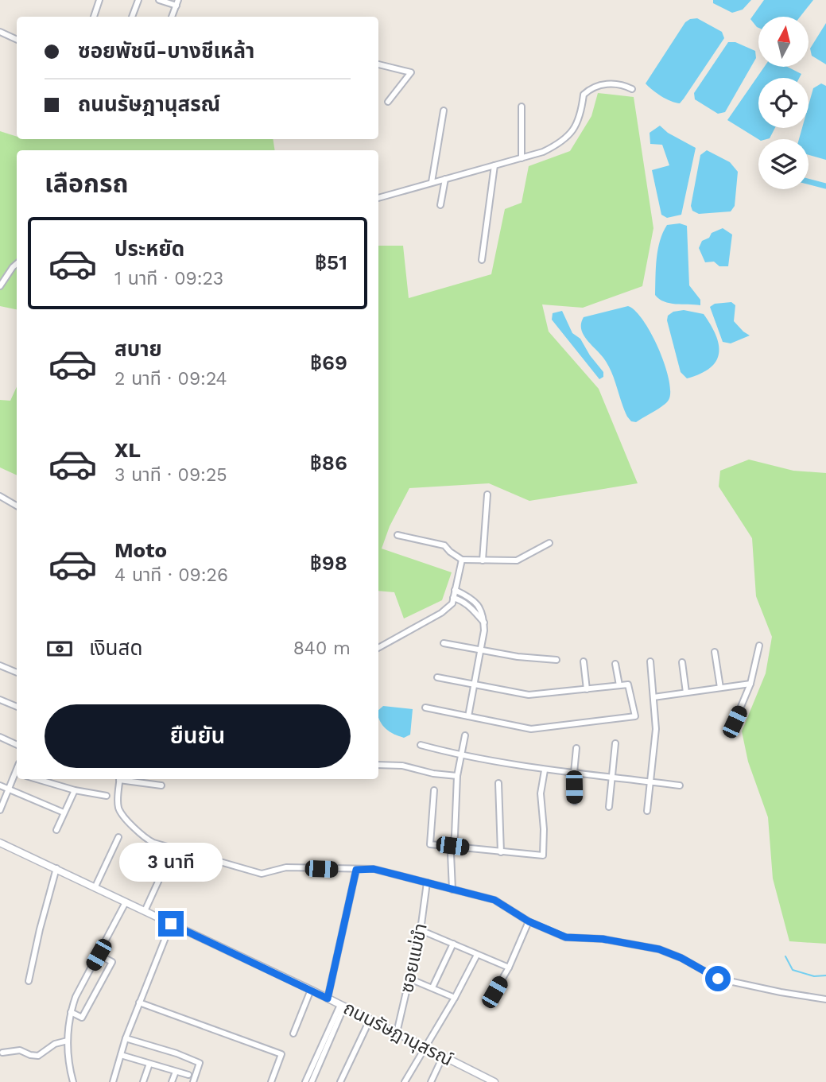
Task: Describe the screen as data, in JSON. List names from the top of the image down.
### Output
{
  "streets": {
    "street": ["ซอยแม่ขำ", "ถนนรัษฎานุสรณ์"]
  },
  "crossings": [
    ["ซอยแม่ขำ", "ถนนรัษฎานุสรณ์"]
  ],
  "north": "top",
  "page": {
    "banner": ["ซอยพัชนี-บางชีเหล้า", "ถนนรัษฎานุสรณ์"],
    "heading": "เลือกรถ",
    "list": [
      {
        "name": "ประหยัด",
        "note": "1 นาที · 09:23",
        "value": "฿51"
      },
      {
        "name": "สบาย",
        "note": "2 นาที · 09:24",
        "value": "฿69"
      },
      {
        "name": "XL",
        "note": "3 นาที · 09:25",
        "value": "฿86"
      },
      {
        "name": "Moto",
        "note": "4 นาที · 09:26",
        "value": "฿98"
      }
    ],
    "pay": ["เงินสด", "840 m"],
    "buttons": "ยืนยัน",
    "bubble": "3 นาที"
  }
}
